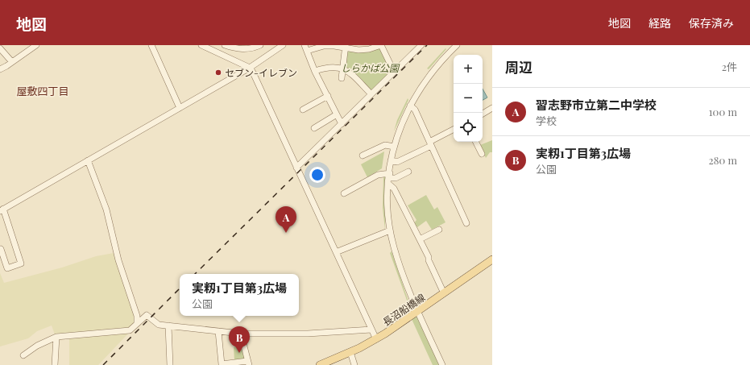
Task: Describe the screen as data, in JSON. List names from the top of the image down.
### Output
{
  "streets": {
    "main road": ["長沼船橋線"]
  },
  "districts": ["屋敷四丁目"],
  "parks": ["しらかば公園"],
  "places": ["セブン-イレブン"],
  "page": {
    "header": "地図",
    "nav": ["地図", "経路", "保存済み"],
    "heading": ["周辺", "2件"],
    "map_buttons": ["+", "−"],
    "list": [
      {
        "mark": "A",
        "name": "習志野市立第二中学校",
        "note": "学校",
        "value": "100 m"
      },
      {
        "mark": "B",
        "name": "実籾1丁目第3広場",
        "note": "公園",
        "value": "280 m"
      }
    ],
    "pins": ["A", "B"],
    "popup": ["実籾1丁目第3広場", "公園"]
  }
}
